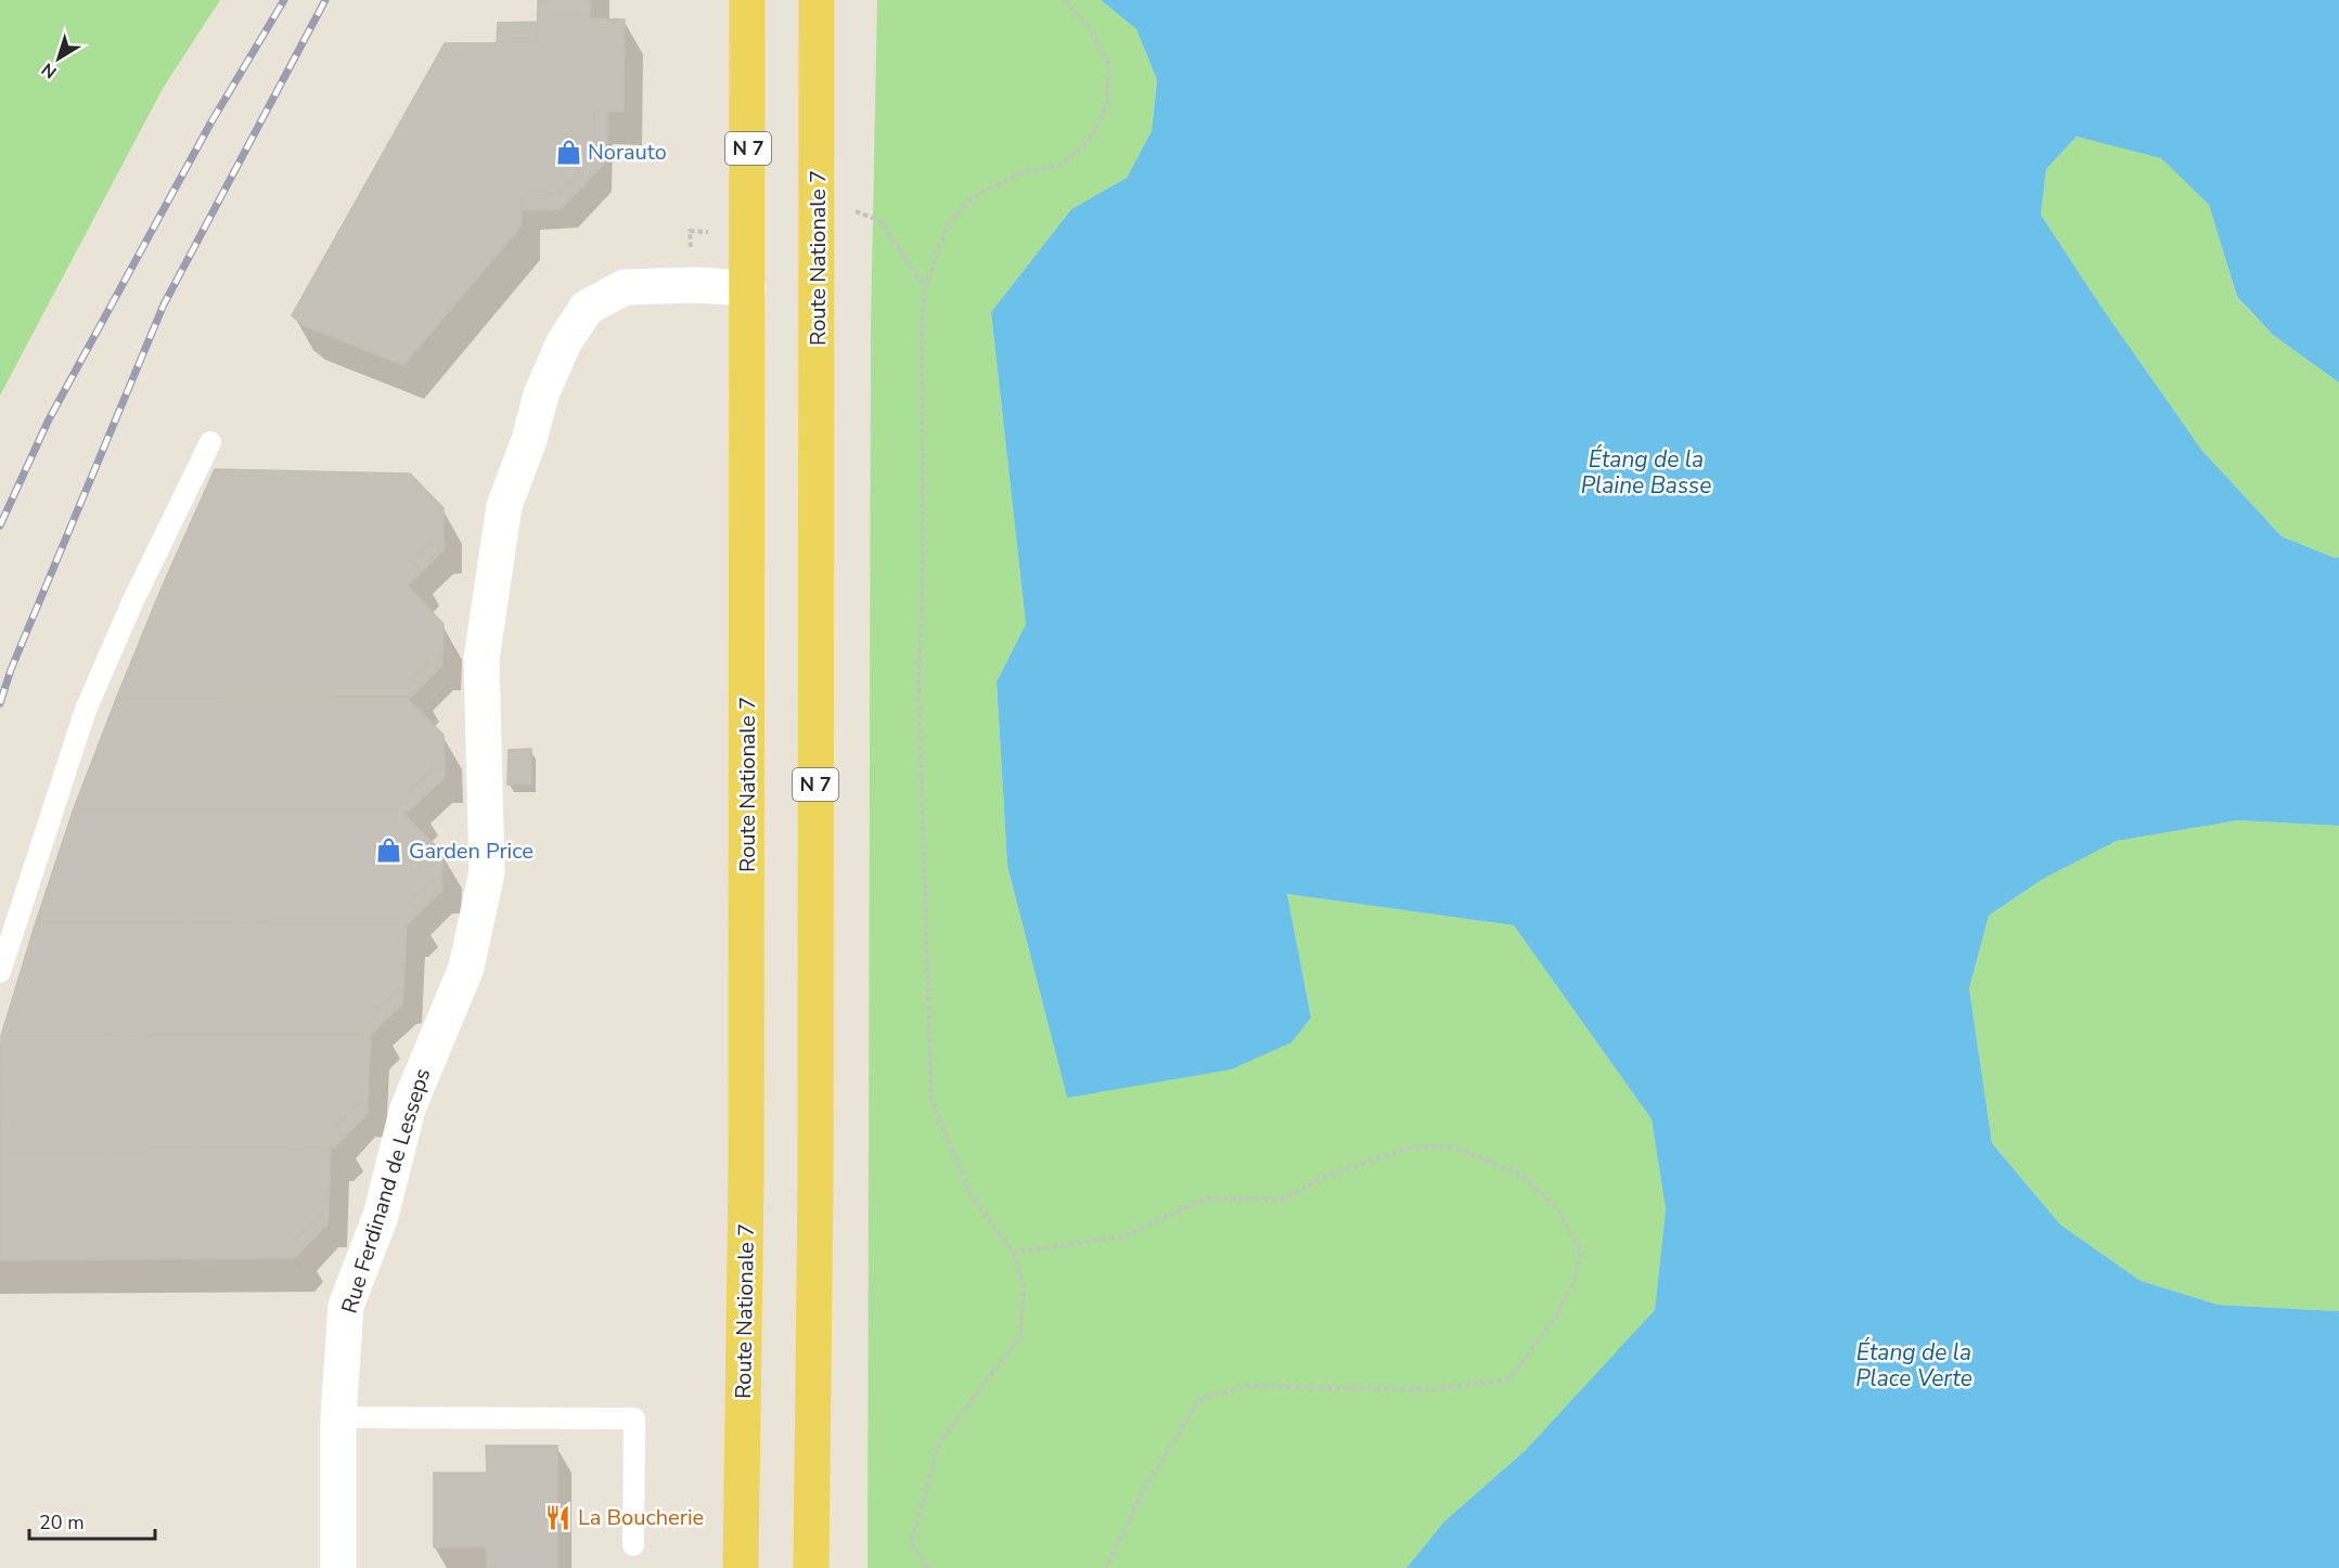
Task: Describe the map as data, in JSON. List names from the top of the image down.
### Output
{
  "streets": {
    "main road": ["N 7", "Route Nationale 7"],
    "street": ["Rue Ferdinand de Lesseps"]
  },
  "crossings": [
    ["Route Nationale 7", "Rue Ferdinand de Lesseps"]
  ],
  "water": ["Étang de la Plaine Basse", "Étang de la Place Verte"],
  "places": {
    "shop": ["Norauto", "Garden Price"],
    "restaurant": ["La Boucherie"]
  },
  "scale_bar": "20 m",
  "north": "bottom left"
}
